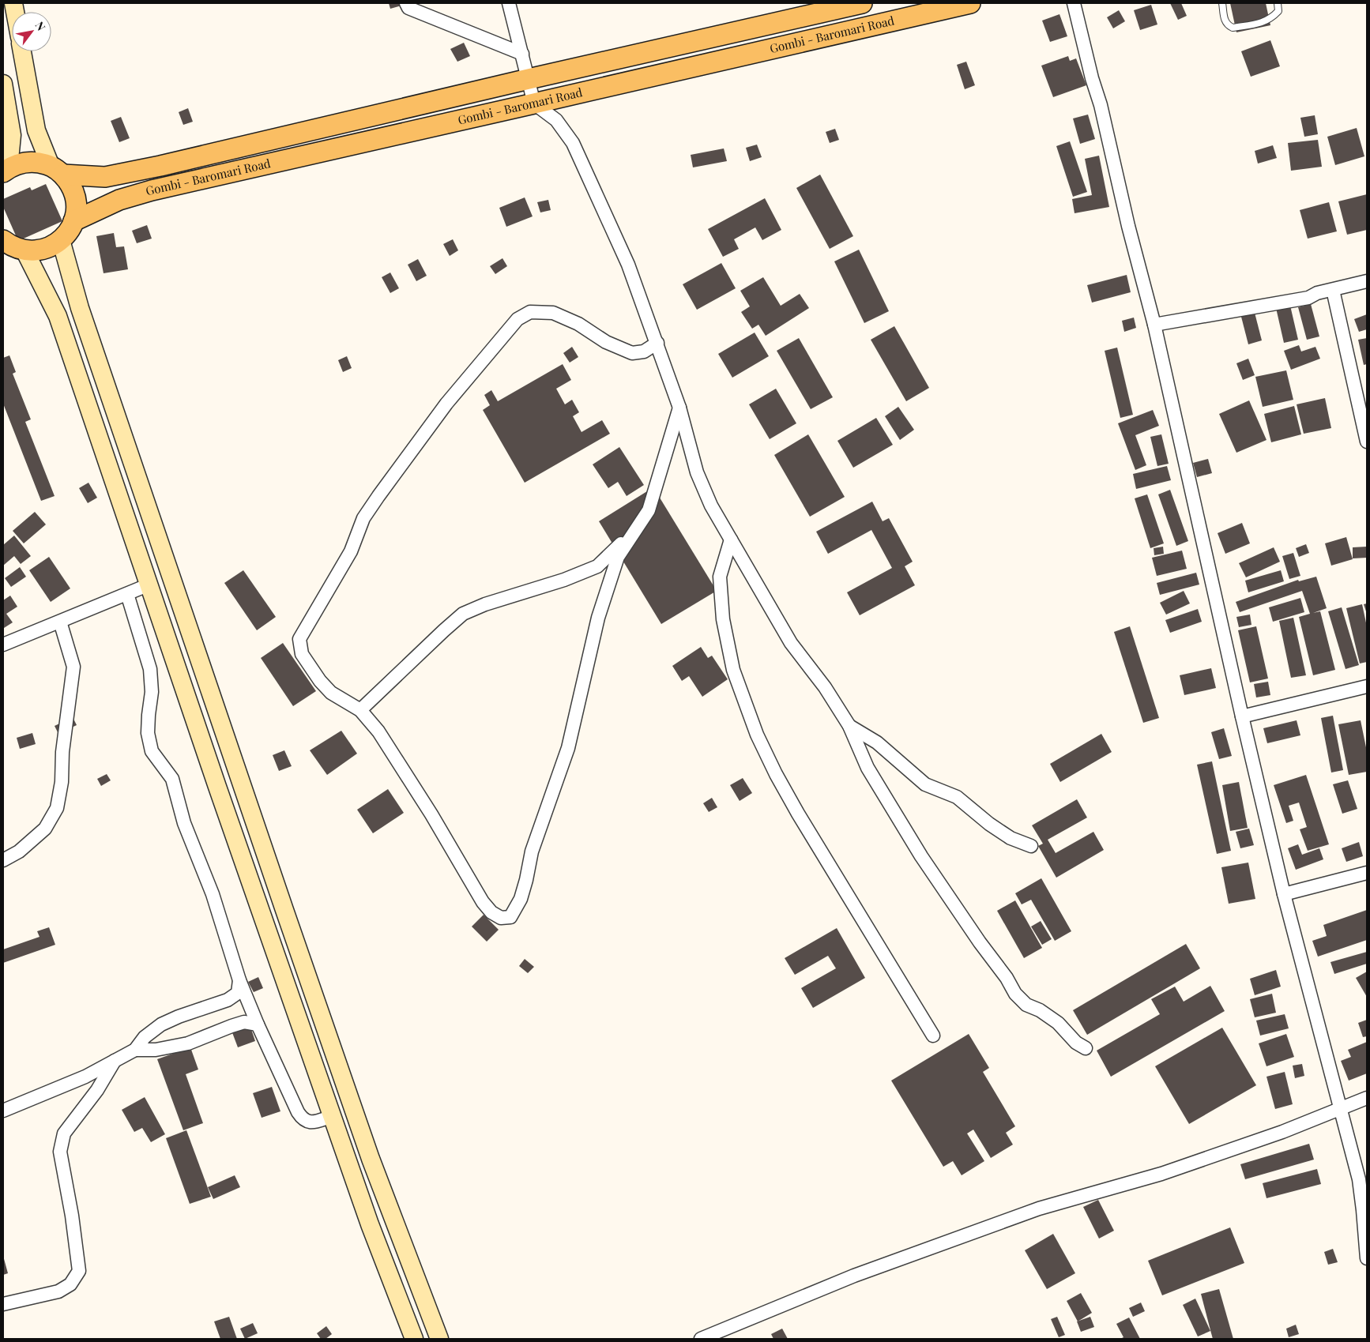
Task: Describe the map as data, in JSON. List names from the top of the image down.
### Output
{
  "streets": {
    "main road": ["Gombi - Baromari Road"]
  },
  "north": "top right"
}
